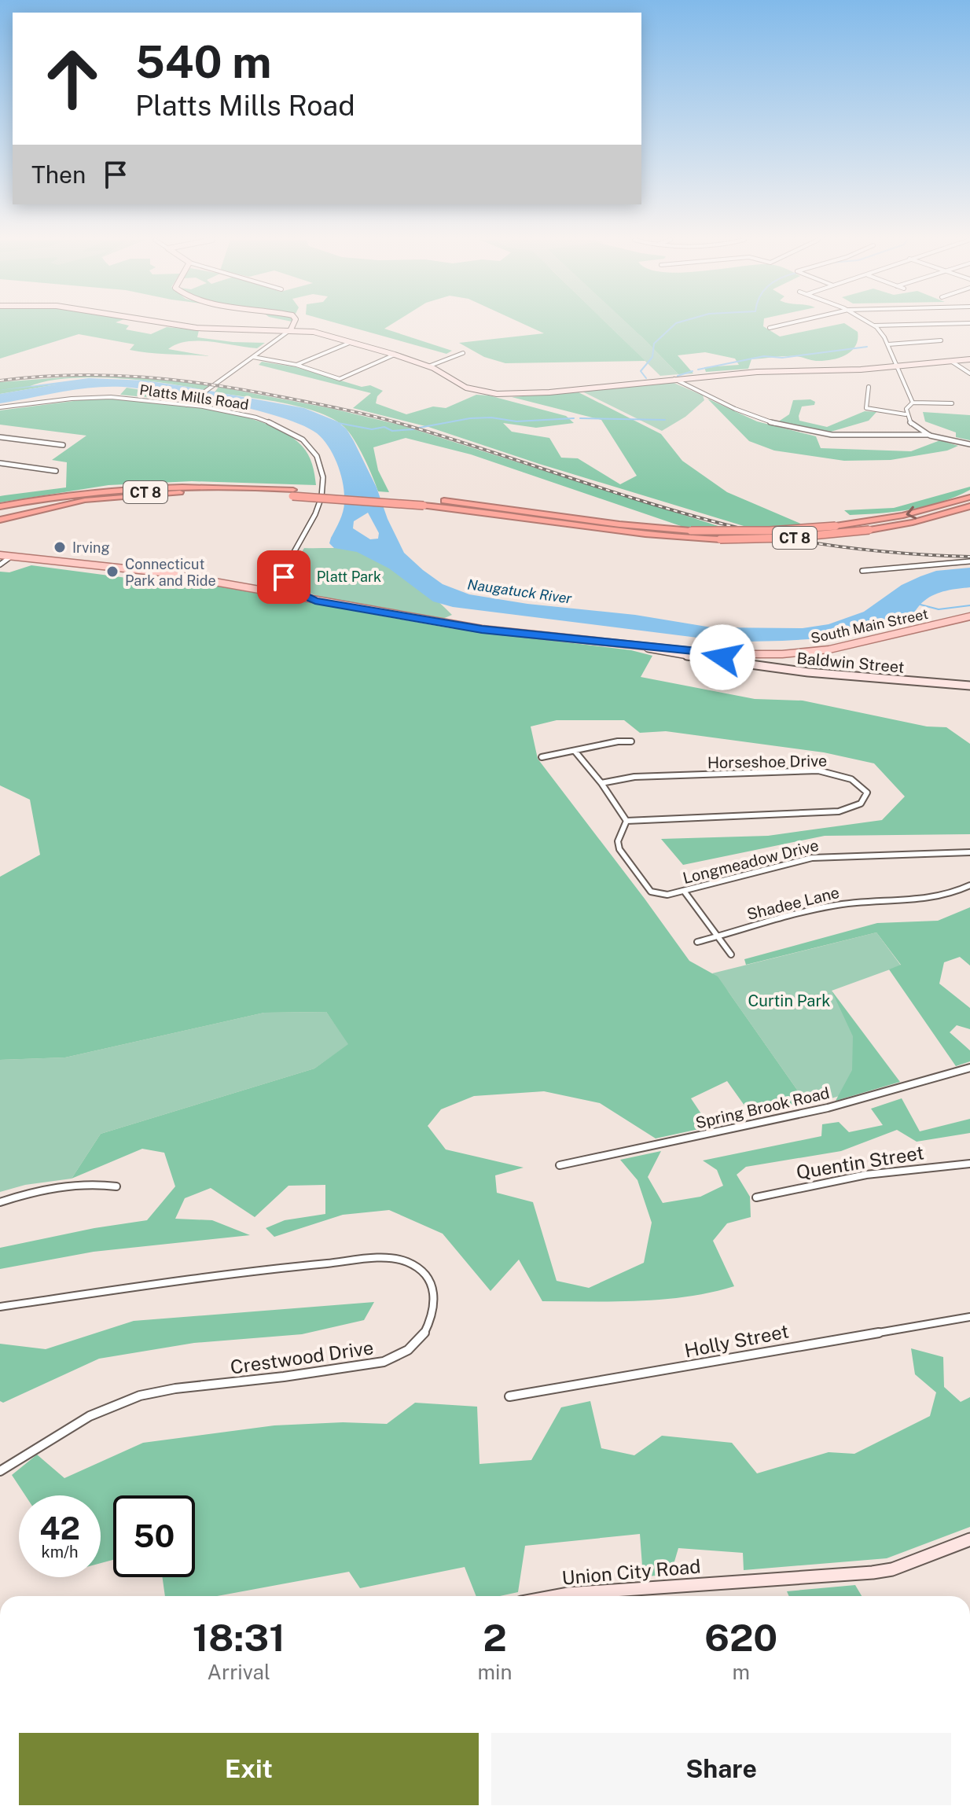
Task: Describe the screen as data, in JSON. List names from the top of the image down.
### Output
{
  "streets": {
    "highway": ["CT 8"],
    "main road": ["South Main Street", "Baldwin Street", "Union City Road"],
    "street": [
      "Platts Mills Road",
      "Horseshoe Drive",
      "Longmeadow Drive",
      "Shadee Lane",
      "Spring Brook Road",
      "Quentin Street",
      "Holly Street",
      "Crestwood Drive"
    ]
  },
  "crossings": [
    ["Platts Mills Road", "South Main Street"],
    ["South Main Street", "Baldwin Street"],
    ["Horseshoe Drive", "Longmeadow Drive"]
  ],
  "water": ["Naugatuck River"],
  "parks": ["Platt Park", "Curtin Park"],
  "places": ["Irving", "Connecticut Park and Ride"],
  "page": {
    "turn": ["540 m", "Platts Mills Road"],
    "then": "Then",
    "speed": "42 km/h",
    "limit": "50",
    "eta": [
      "18:31",
      "Arrival",
      "2",
      "min",
      "620",
      "m"
    ],
    "buttons": ["Exit", "Share"]
  }
}
